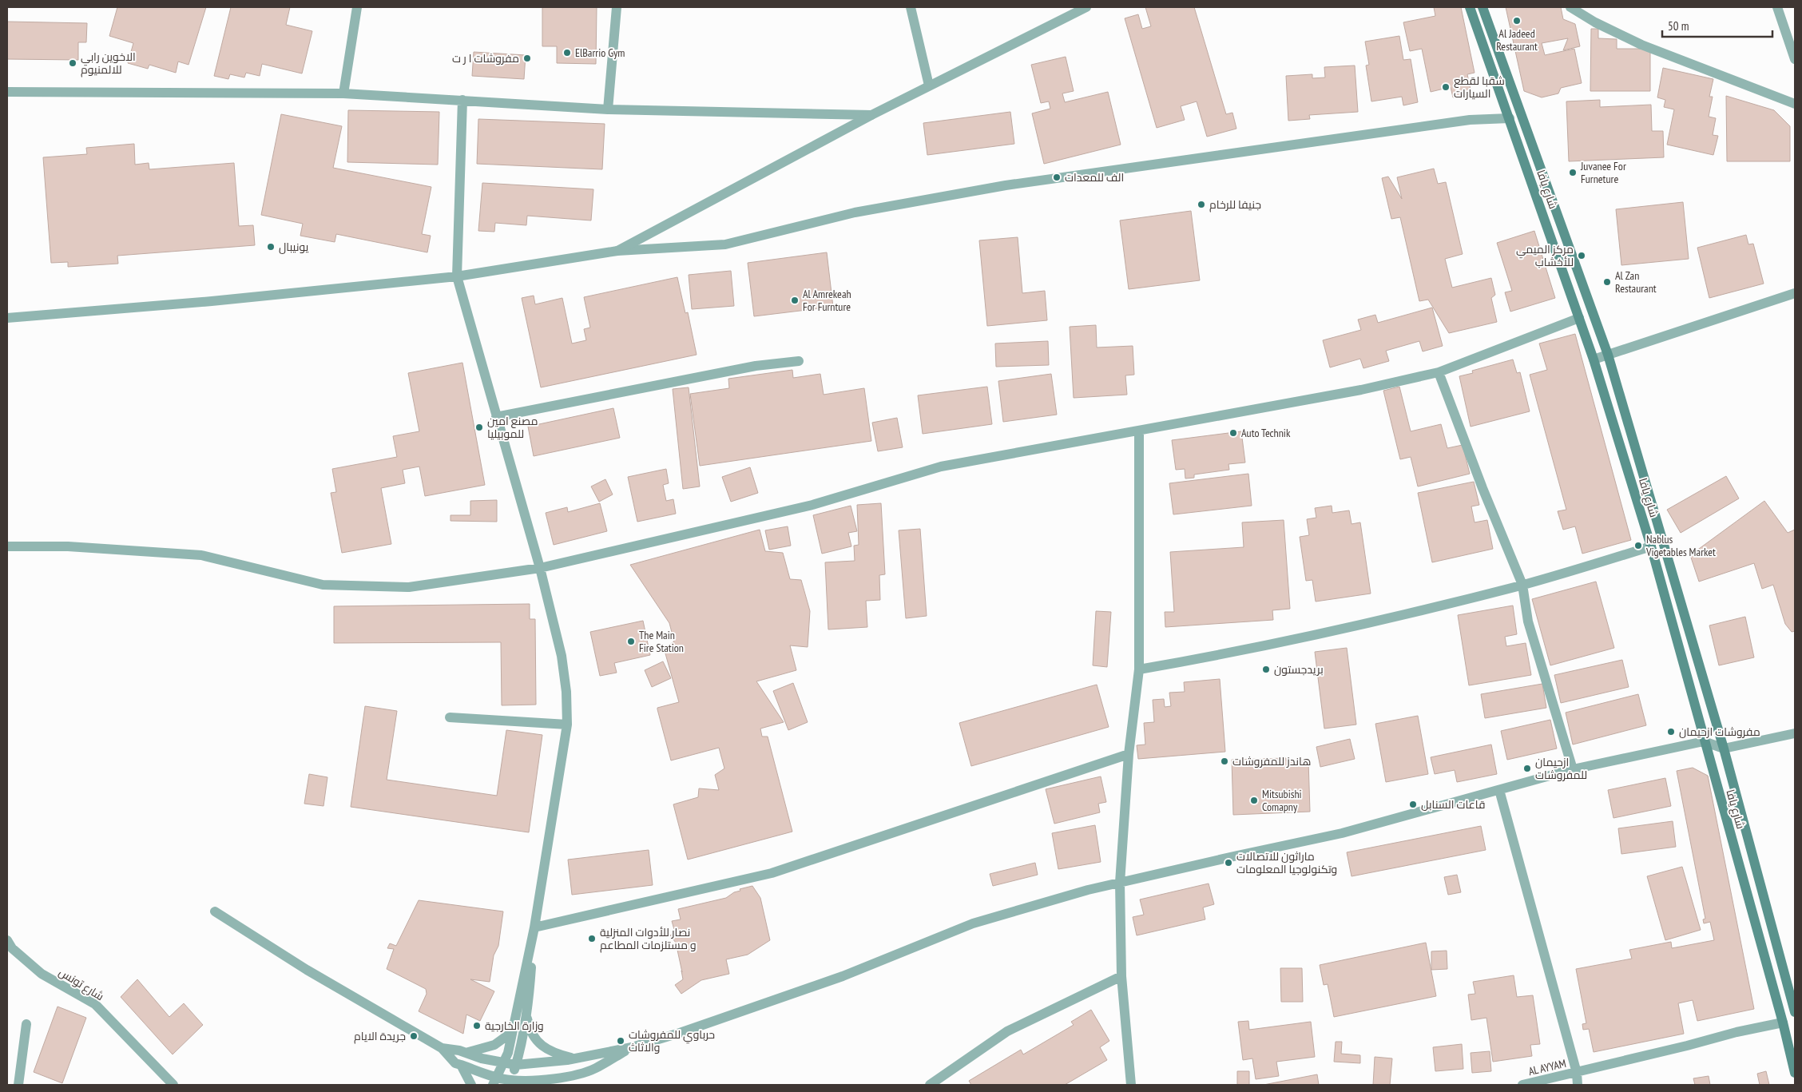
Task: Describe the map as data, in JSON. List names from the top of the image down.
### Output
{
  "streets": {
    "main road": ["شارع يافا"],
    "street": ["شارع تونس", "AL AYYAM"]
  },
  "crossings": [
    ["شارع يافا", "AL AYYAM"]
  ],
  "places": [
    "Al Jadeed Restaurant",
    "ElBarrio Gym",
    "مفروشات ا ر ت",
    "الاخوين رابي للالمنيوم",
    "شقبا لقطع السيارات",
    "Juvanee For Furneture",
    "الف للمعدات",
    "جنيفا للرخام",
    "يونيبال",
    "مركز الميمي للأخشاب",
    "Al Zan Restaurant",
    "Al Amrekeah For Furnture",
    "مصنع امين للموبيليا",
    "Auto Technik",
    "Nablus Vigetables Market",
    "The Main Fire Station",
    "بريدجستون",
    "مفروشات ازحيمان",
    "هاندز للمفروشات",
    "ازحيمان للمفروشات",
    "Mitsubishi Comapny",
    "قاعات السنابل",
    "ماراثون للاتصالات وتكنولوجيا المعلومات",
    "نصار للأدوات المنزلية و مستلزمات المطاعم",
    "وزارة الخارجية",
    "جريدة الايام",
    "حرباوي للمفروشات والاثاث"
  ],
  "scale_bar": "50 m"
}
